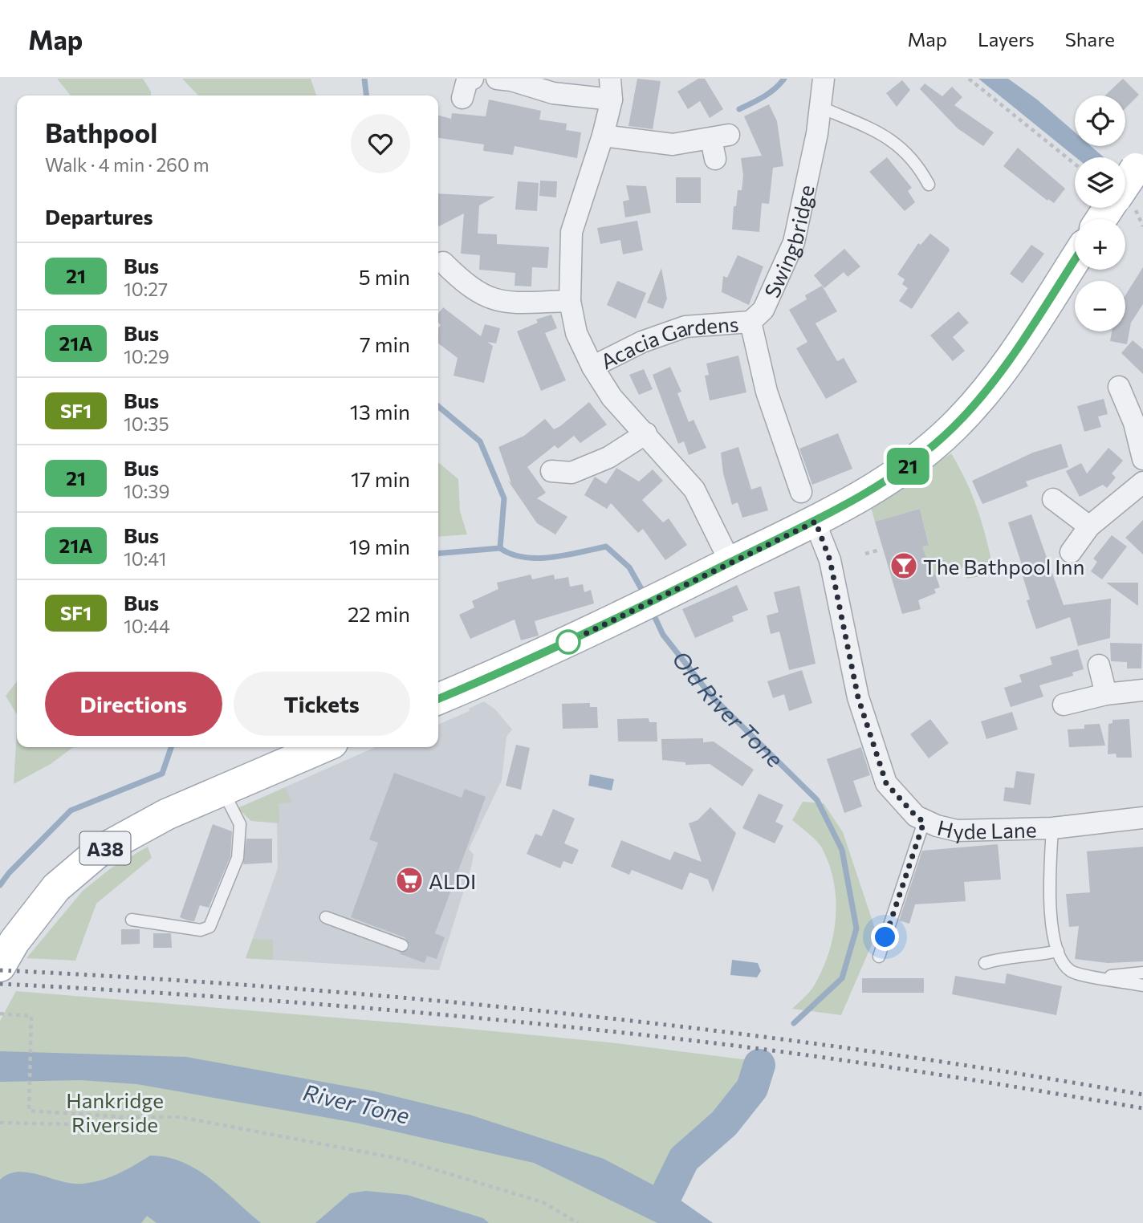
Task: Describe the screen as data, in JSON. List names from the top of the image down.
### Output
{
  "streets": {
    "main road": ["A38"],
    "street": ["Swingbridge", "Acacia Gardens", "Hyde Lane"]
  },
  "crossings": [
    ["Swingbridge", "Acacia Gardens"]
  ],
  "water": ["Old River Tone", "River Tone"],
  "parks": ["Hankridge Riverside"],
  "places": {
    "bar": ["The Bathpool Inn"],
    "supermarket": ["ALDI"]
  },
  "lines": ["bus line 21"],
  "page": {
    "header": "Map",
    "nav": ["Map", "Layers", "Share"],
    "on_map": "21",
    "map_buttons": ["+", "−"],
    "heading": [
      ["Bathpool", "Walk · 4 min · 260 m"],
      "Departures"
    ],
    "list": [
      {
        "mark": "21",
        "name": "Bus",
        "note": "10:27",
        "value": "5 min"
      },
      {
        "mark": "21A",
        "name": "Bus",
        "note": "10:29",
        "value": "7 min"
      },
      {
        "mark": "SF1",
        "name": "Bus",
        "note": "10:35",
        "value": "13 min"
      },
      {
        "mark": "21",
        "name": "Bus",
        "note": "10:39",
        "value": "17 min"
      },
      {
        "mark": "21A",
        "name": "Bus",
        "note": "10:41",
        "value": "19 min"
      },
      {
        "mark": "SF1",
        "name": "Bus",
        "note": "10:44",
        "value": "22 min"
      }
    ],
    "buttons": ["Directions", "Tickets"]
  }
}
